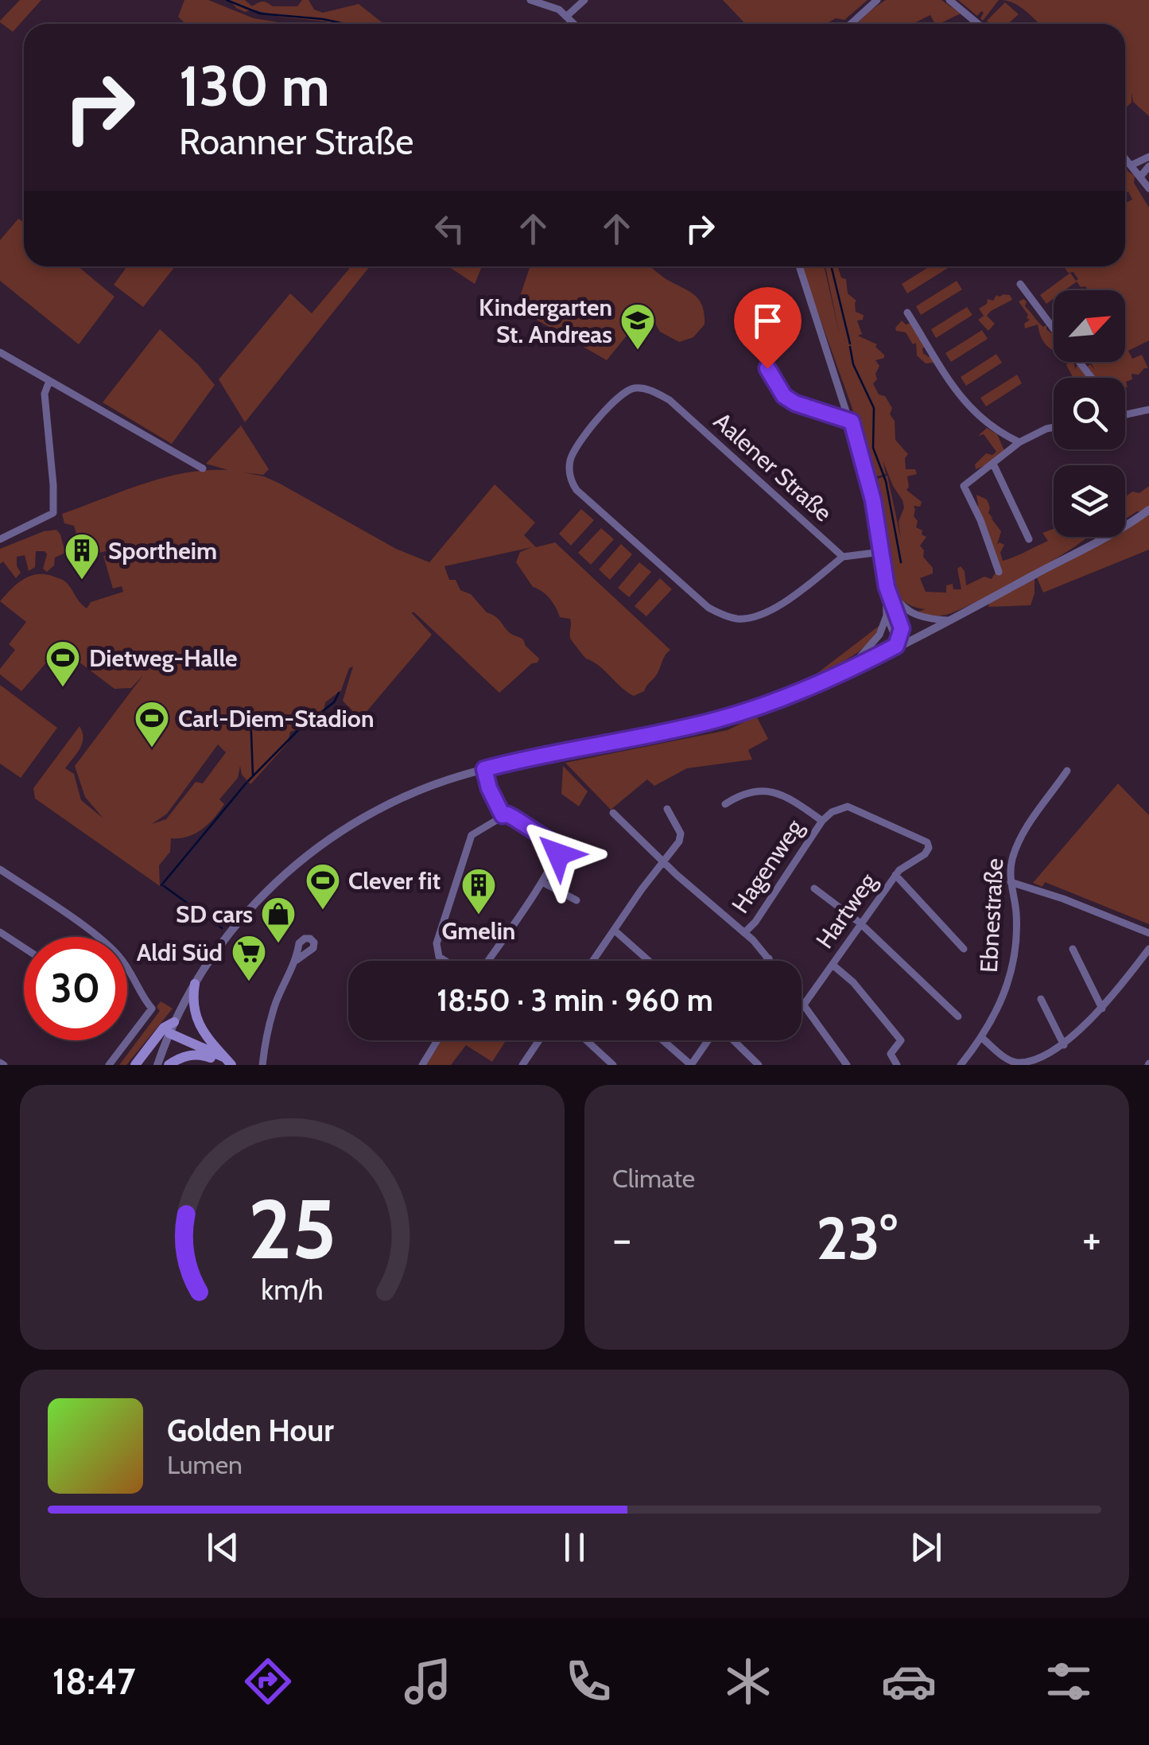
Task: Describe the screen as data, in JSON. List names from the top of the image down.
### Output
{
  "streets": {
    "street": [
      "Aalener Straße",
      "Hagenweg",
      "Hartweg",
      "Ebnestraße"
    ]
  },
  "crossings": [
    ["Hagenweg", "Hartweg"]
  ],
  "places": {
    "school or university": ["Kindergarten St. Andreas"],
    "building": ["Sportheim", "Gmelin"],
    "sports": ["Dietweg-Halle", "Carl-Diem-Stadion", "Clever fit"],
    "shop": ["SD cars"],
    "supermarket": ["Aldi Süd"]
  },
  "north": "top right",
  "page": {
    "turn": ["130 m", "Roanner Straße"],
    "limit": "30",
    "trip": "18:50 · 3 min · 960 m",
    "tile": "Climate",
    "heat": ["−", "23°", "+"],
    "song": ["Golden Hour", "Lumen"],
    "tabs": "18:47",
    "gauge": ["25", "km/h"]
  }
}
